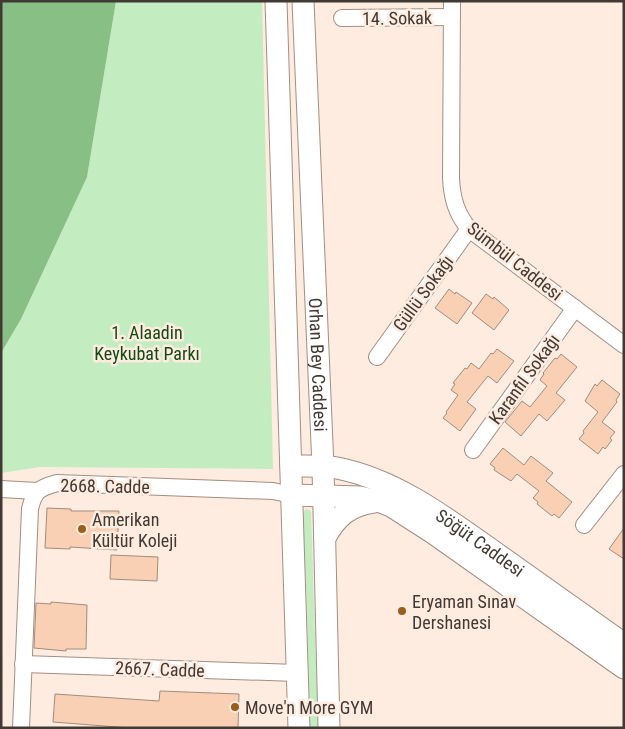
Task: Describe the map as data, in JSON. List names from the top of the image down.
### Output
{
  "streets": {
    "main road": ["Orhan Bey Caddesi", "Söğüt Caddesi"],
    "street": [
      "14. Sokak",
      "Sümbül Caddesi",
      "Güllü Sokağı",
      "Karanfil Sokağı",
      "2668. Cadde",
      "2667. Cadde"
    ]
  },
  "crossings": [
    ["14. Sokak", "Sümbül Caddesi"],
    ["Sümbül Caddesi", "Güllü Sokağı"],
    ["Sümbül Caddesi", "Karanfil Sokağı"],
    ["Orhan Bey Caddesi", "2668. Cadde"],
    ["Orhan Bey Caddesi", "Söğüt Caddesi"],
    ["Orhan Bey Caddesi", "2667. Cadde"],
    ["2668. Cadde", "Söğüt Caddesi"],
    ["2668. Cadde", "2667. Cadde"]
  ],
  "parks": ["1. Alaadin Keykubat Parkı"],
  "places": ["Amerikan Kültür Koleji", "Eryaman Sınav Dershanesi", "Move'n More GYM"]
}
